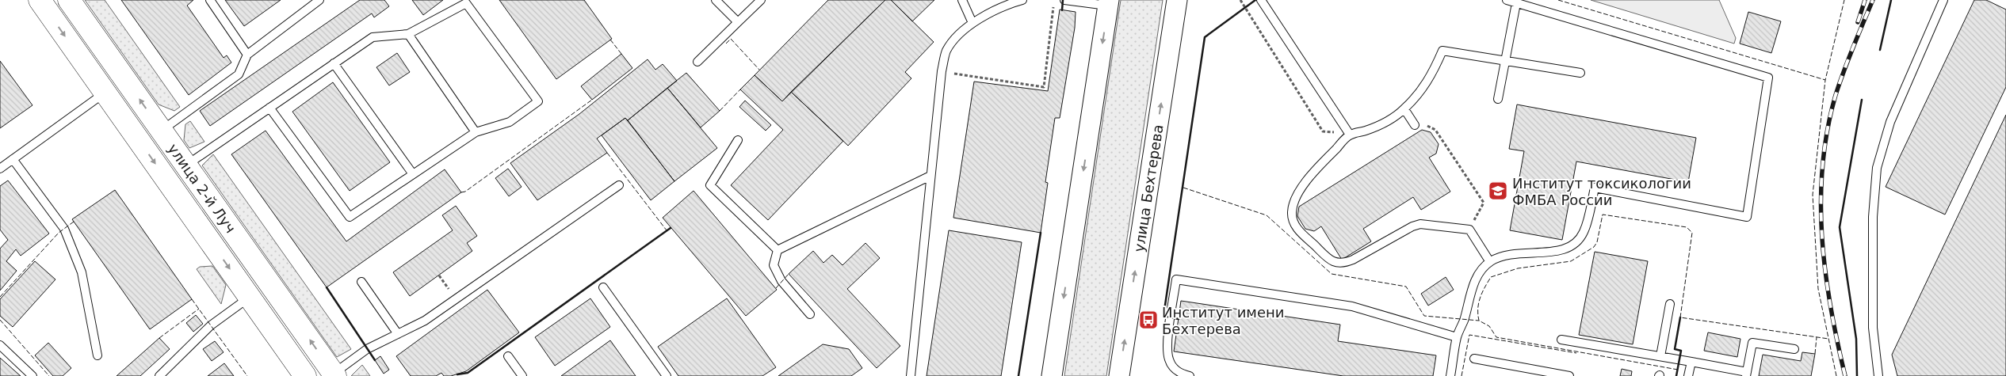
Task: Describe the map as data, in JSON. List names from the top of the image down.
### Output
{
  "streets": {
    "main road": ["улица 2-й Луч"],
    "street": ["улица Бехтерева"]
  },
  "places": {
    "school or university": ["Институт токсикологии ФМБА России"],
    "bus stop": ["Институт имени Бехтерева"]
  }
}
